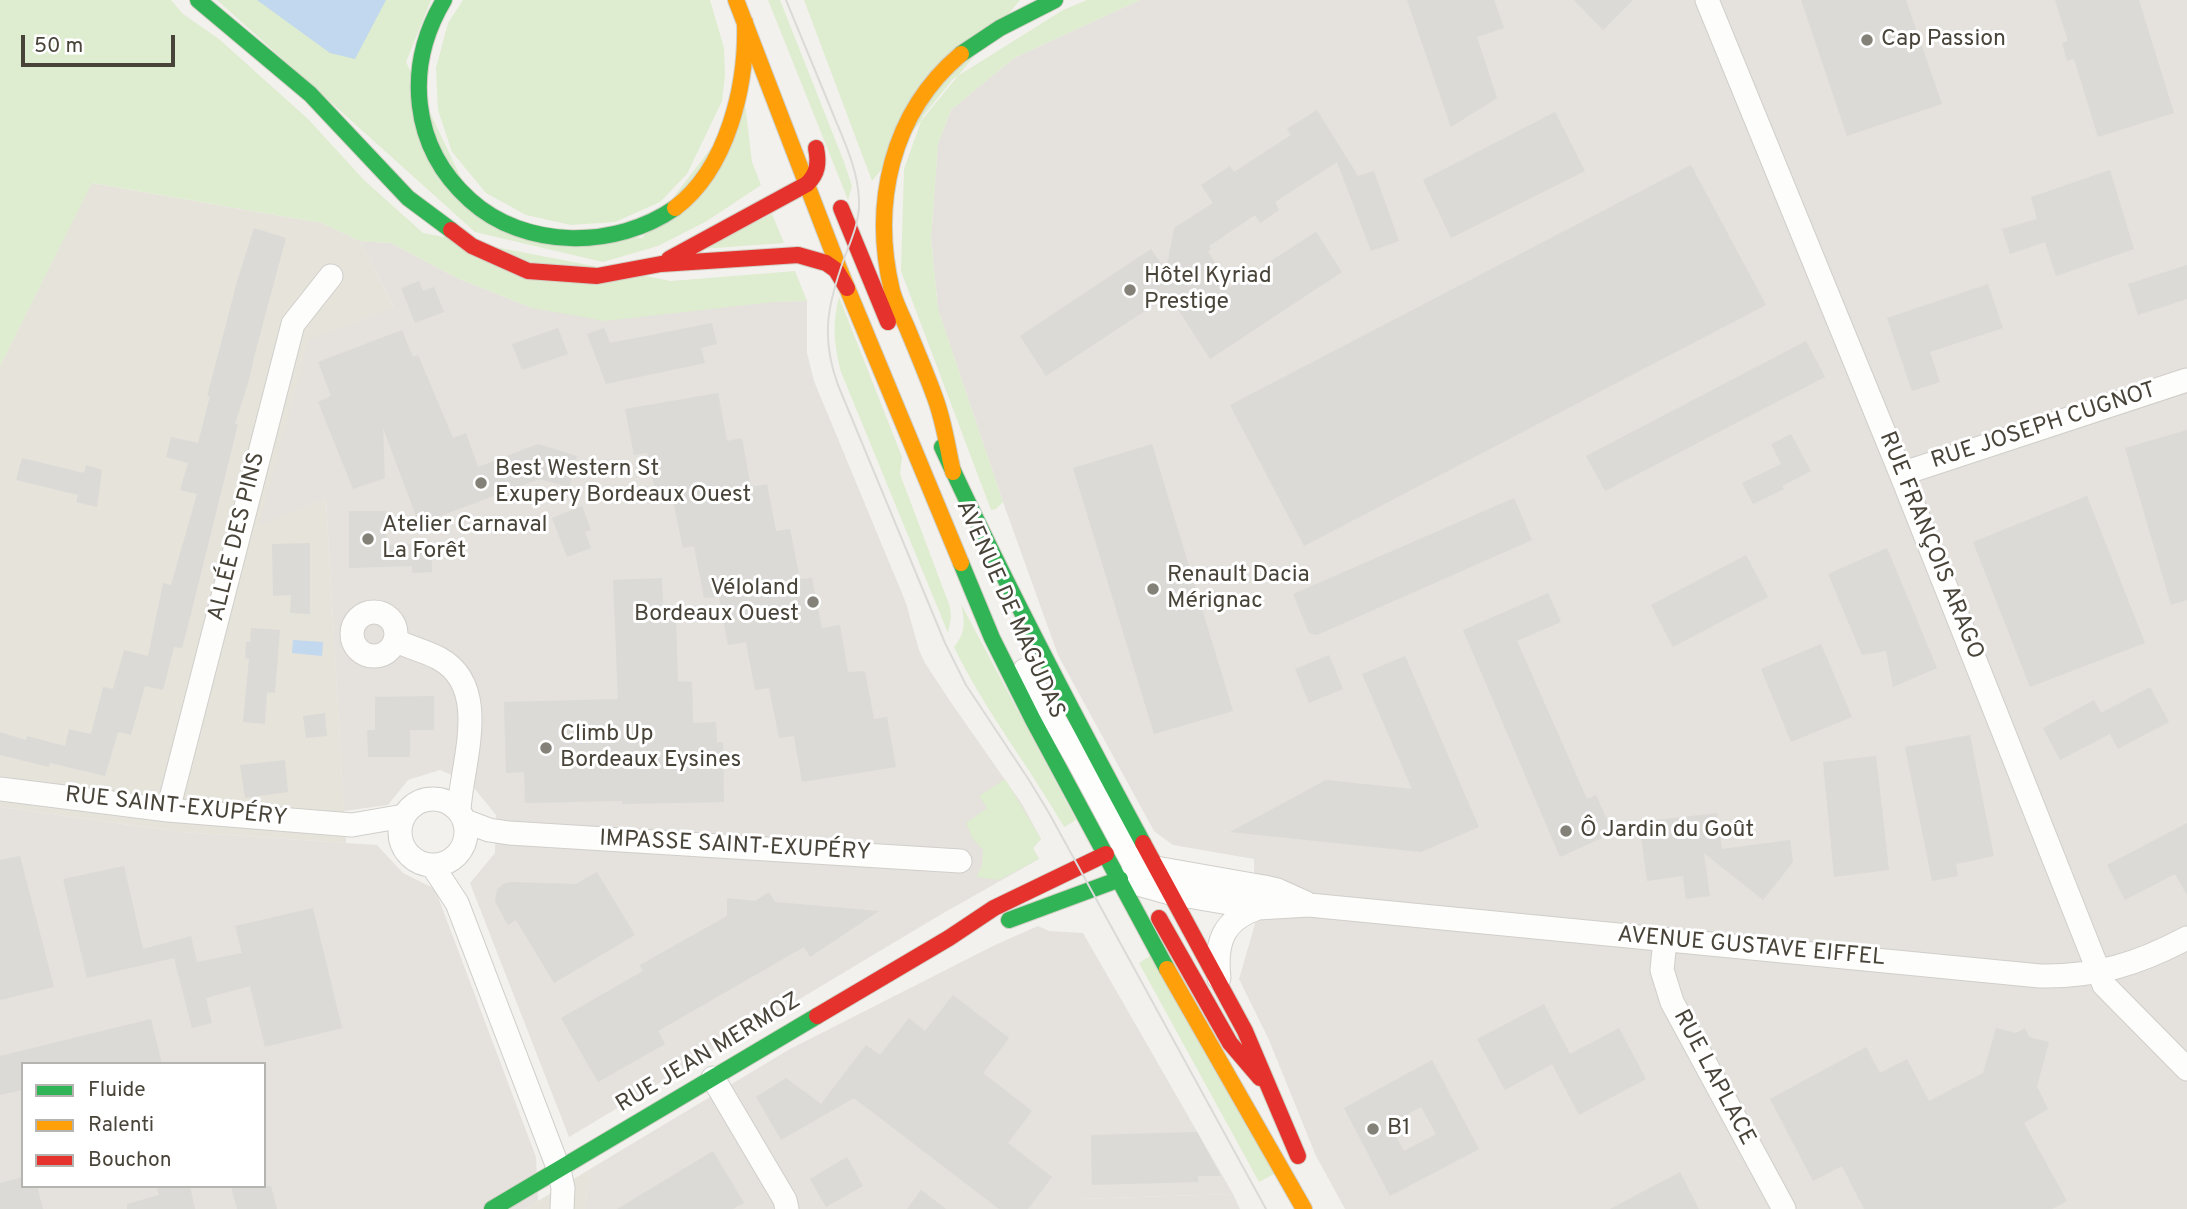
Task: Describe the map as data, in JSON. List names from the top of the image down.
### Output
{
  "streets": {
    "main road": ["AVENUE DE MAGUDAS", "RUE JEAN MERMOZ"],
    "street": [
      "RUE JOSEPH CUGNOT",
      "ALLÉE DES PINS",
      "RUE FRANÇOIS ARAGO",
      "RUE SAINT-EXUPÉRY",
      "IMPASSE SAINT-EXUPÉRY",
      "AVENUE GUSTAVE EIFFEL",
      "RUE LAPLACE"
    ]
  },
  "crossings": [
    ["RUE JOSEPH CUGNOT", "RUE FRANÇOIS ARAGO"],
    ["ALLÉE DES PINS", "RUE SAINT-EXUPÉRY"],
    ["RUE FRANÇOIS ARAGO", "AVENUE GUSTAVE EIFFEL"],
    ["AVENUE DE MAGUDAS", "AVENUE GUSTAVE EIFFEL"],
    ["AVENUE DE MAGUDAS", "RUE JEAN MERMOZ"],
    ["RUE SAINT-EXUPÉRY", "IMPASSE SAINT-EXUPÉRY"],
    ["AVENUE GUSTAVE EIFFEL", "RUE JEAN MERMOZ"],
    ["AVENUE GUSTAVE EIFFEL", "RUE LAPLACE"]
  ],
  "places": [
    "Cap Passion",
    "Hôtel Kyriad Prestige",
    "Best Western St Exupery Bordeaux Ouest",
    "Atelier Carnaval La Forêt",
    "Renault Dacia Mérignac",
    "Véloland Bordeaux Ouest",
    "Climb Up Bordeaux Eysines",
    "Ô Jardin du Goût",
    "B1"
  ],
  "legend": ["Fluide", "Ralenti", "Bouchon"],
  "scale_bar": "50 m"
}
